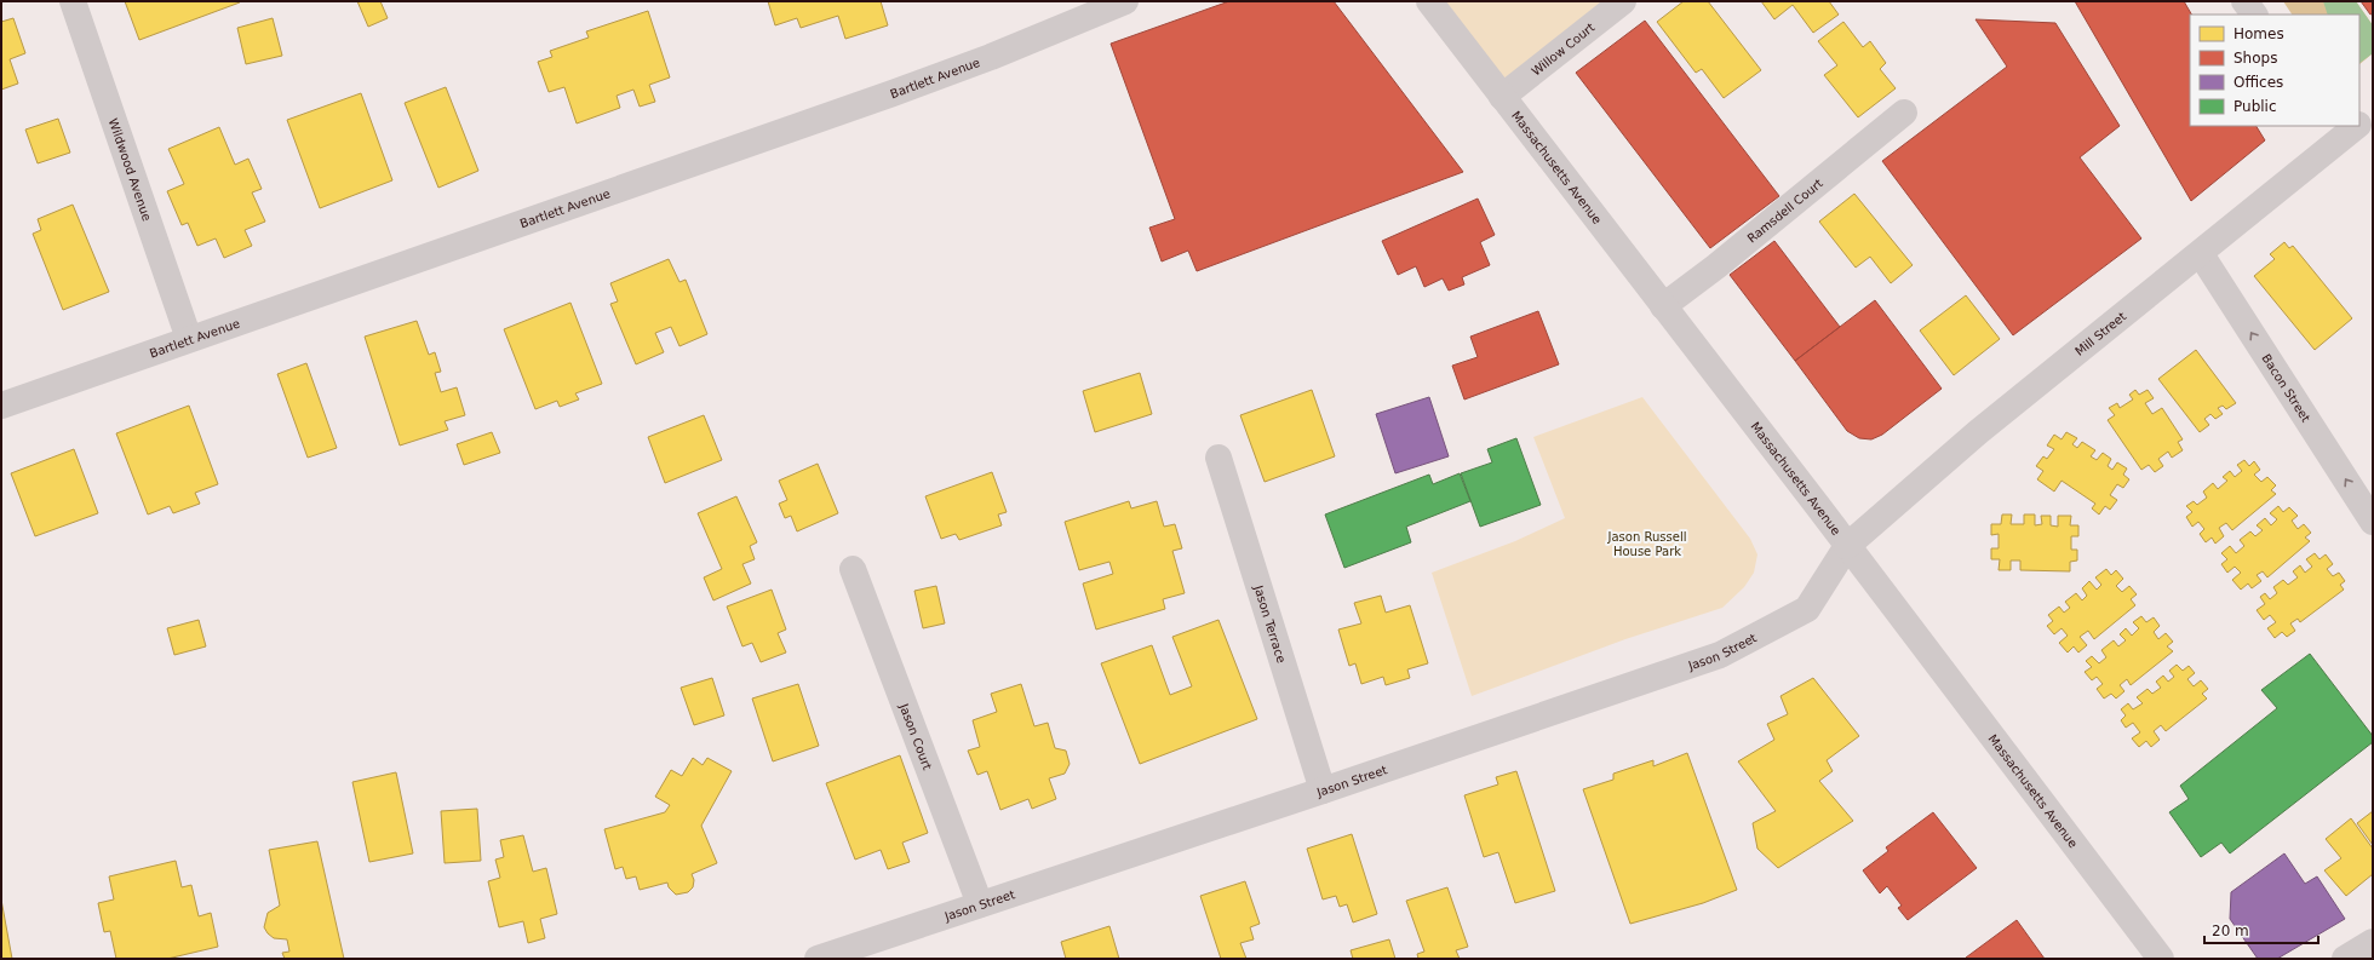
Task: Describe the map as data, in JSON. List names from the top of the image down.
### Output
{
  "streets": {
    "street": [
      "Willow Court",
      "Bartlett Avenue",
      "Massachusetts Avenue",
      "Wildwood Avenue",
      "Ramsdell Court",
      "Mill Street",
      "Bacon Street",
      "Jason Terrace",
      "Jason Street",
      "Jason Court"
    ]
  },
  "crossings": [
    ["Willow Court", "Massachusetts Avenue"],
    ["Bartlett Avenue", "Wildwood Avenue"],
    ["Massachusetts Avenue", "Ramsdell Court"],
    ["Massachusetts Avenue", "Mill Street"],
    ["Massachusetts Avenue", "Jason Street"],
    ["Mill Street", "Bacon Street"],
    ["Mill Street", "Jason Street"],
    ["Jason Terrace", "Jason Street"],
    ["Jason Street", "Jason Court"]
  ],
  "one_way": ["Bacon Street"],
  "parks": ["Jason Russell House Park"],
  "legend": [
    "Homes",
    "Shops",
    "Offices",
    "Public"
  ],
  "scale_bar": "20 m"
}
